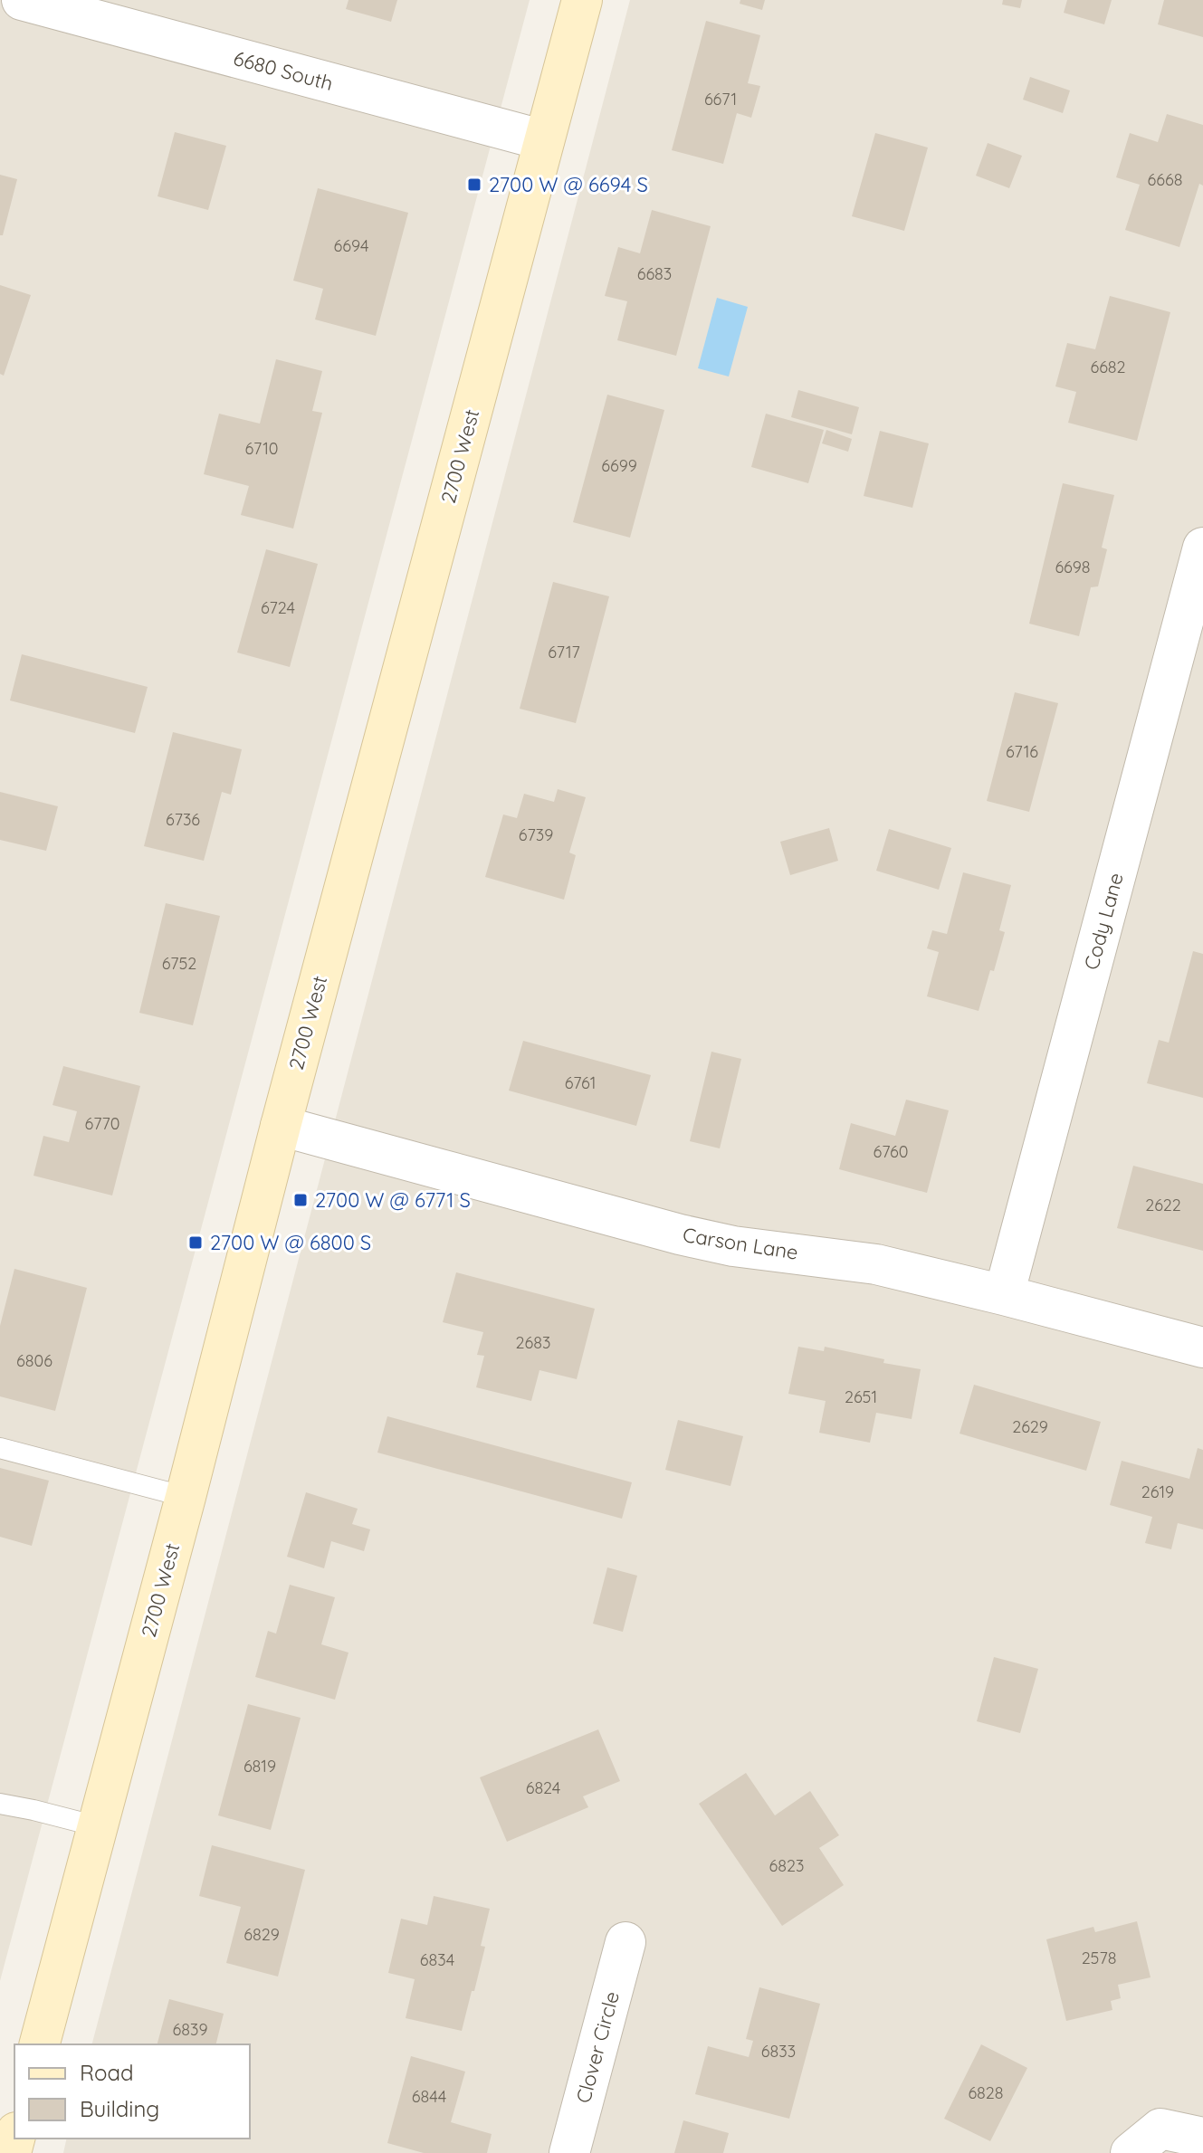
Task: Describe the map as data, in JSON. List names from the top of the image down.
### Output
{
  "streets": {
    "main road": ["2700 West"],
    "street": [
      "6680 South",
      "Cody Lane",
      "Carson Lane",
      "Clover Circle"
    ]
  },
  "crossings": [
    ["6680 South", "2700 West"],
    ["2700 West", "Carson Lane"],
    ["Cody Lane", "Carson Lane"]
  ],
  "places": {
    "transit": ["2700 W @ 6694 S", "2700 W @ 6771 S", "2700 W @ 6800 S"]
  },
  "house_numbers": [
    "6671",
    "6668",
    "6694",
    "6683",
    "6682",
    "6710",
    "6699",
    "6698",
    "6724",
    "6717",
    "6716",
    "6736",
    "6739",
    "6752",
    "6761",
    "6770",
    "6760",
    "2622",
    "2683",
    "6806",
    "2651",
    "2629",
    "2619",
    "6819",
    "6824",
    "6823",
    "6829",
    "2578",
    "6834",
    "6839",
    "6833",
    "6828",
    "6844"
  ],
  "legend": ["Road", "Building"]
}
